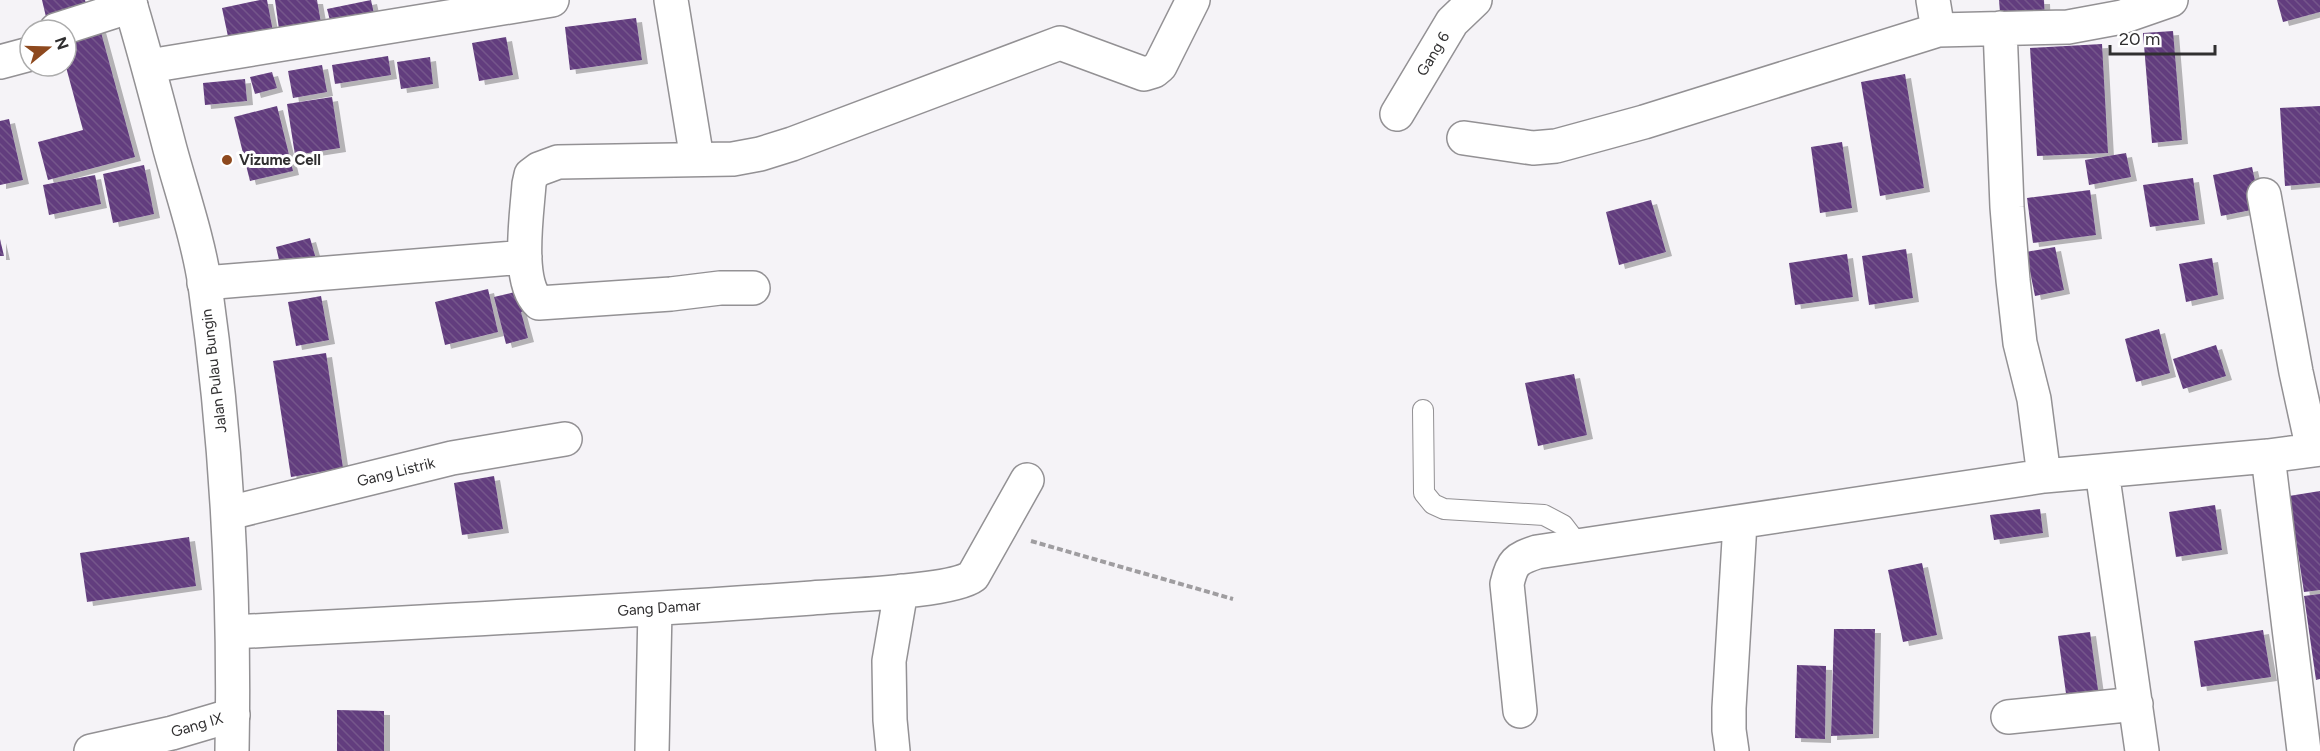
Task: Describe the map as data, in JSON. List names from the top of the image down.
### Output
{
  "streets": {
    "street": [
      "Gang 6",
      "Jalan Pulau Bungin",
      "Gang Listrik",
      "Gang Damar",
      "Gang IX"
    ]
  },
  "crossings": [
    ["Jalan Pulau Bungin", "Gang Listrik"],
    ["Jalan Pulau Bungin", "Gang Damar"],
    ["Jalan Pulau Bungin", "Gang IX"]
  ],
  "places": ["Vizume Cell"],
  "scale_bar": "20 m",
  "north": "right"
}
